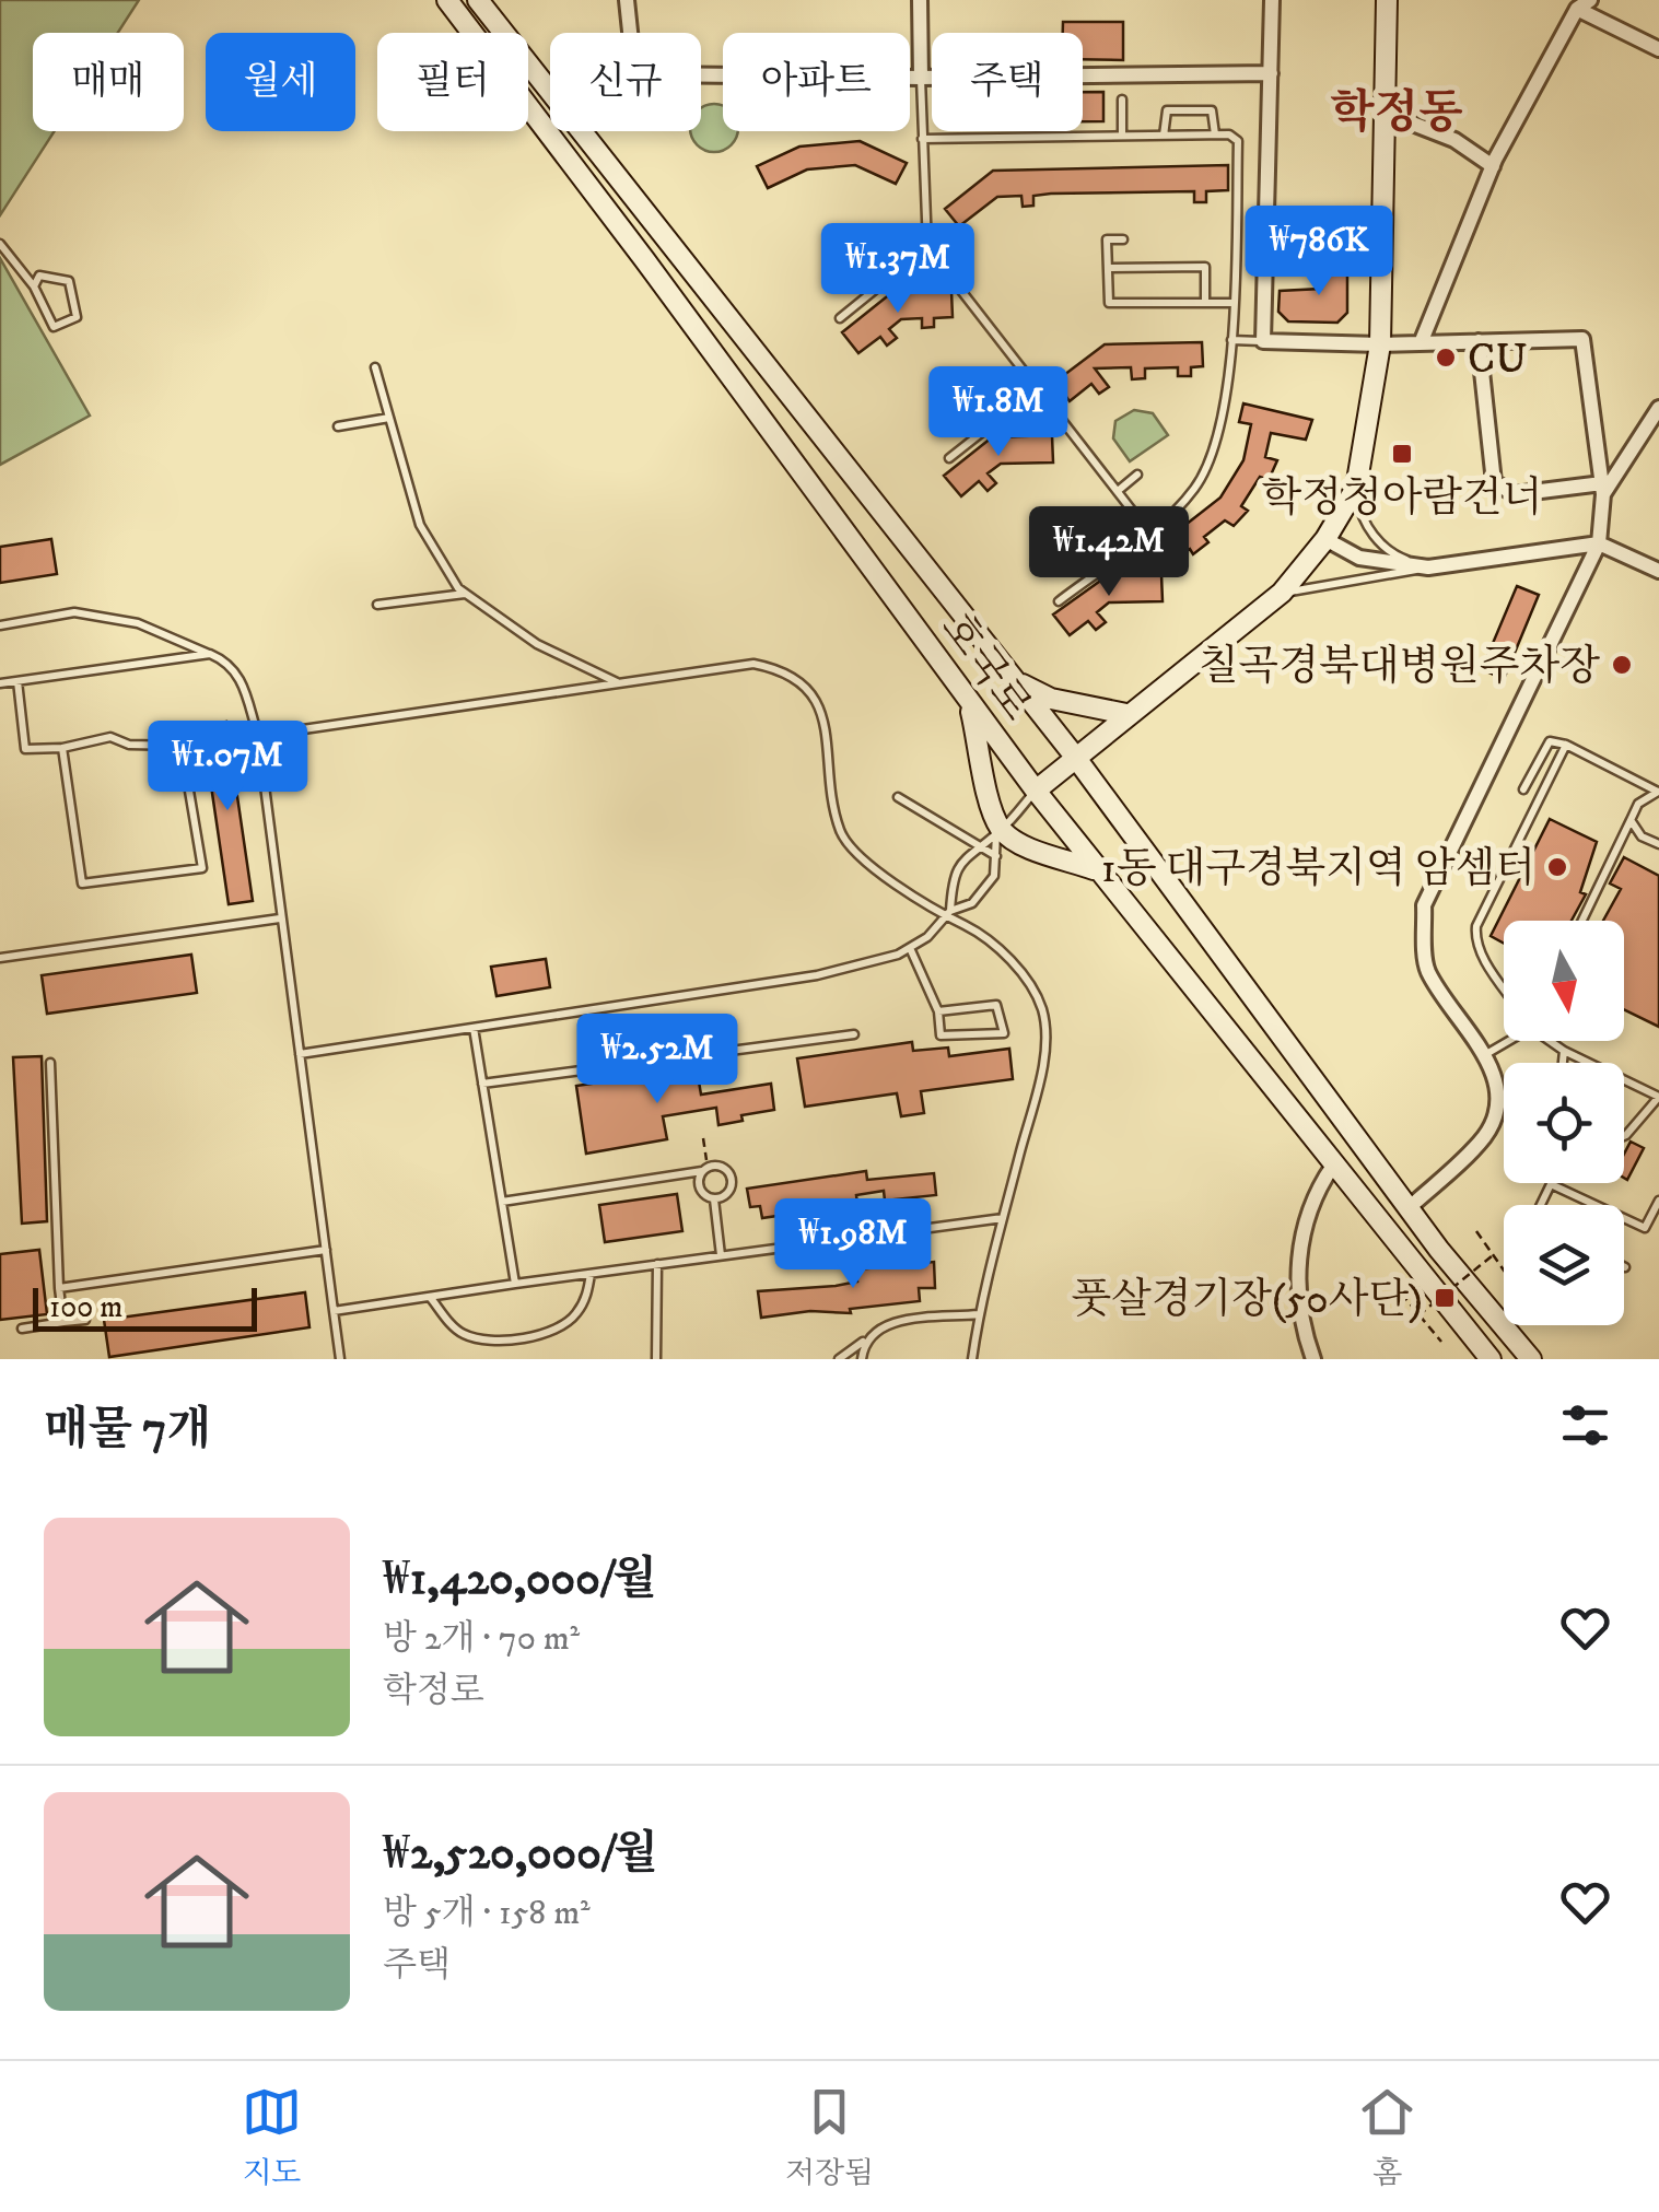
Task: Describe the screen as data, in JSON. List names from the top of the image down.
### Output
{
  "streets": {
    "main road": ["호국로"]
  },
  "districts": ["학정동"],
  "places": {
    "other": ["CU", "칠곡경북대병원주차장", "1동 대구경북지역 암셈터"],
    "transit": ["학정청아람건너", "풋살경기장(50사단)"]
  },
  "scale_bar": "100 m",
  "north": "bottom",
  "page": {
    "chip": [
      "매매",
      "월세",
      "필터",
      "신규",
      "아파트",
      "주택"
    ],
    "price": [
      "₩786K",
      "₩1.37M",
      "₩1.8M",
      "₩1.42M",
      "₩1.07M",
      "₩2.52M",
      "₩1.98M"
    ],
    "scale": "100 m",
    "heading": "매물 7개",
    "list": [
      {
        "name": "₩1,420,000/월",
        "note": "방 2개 · 70 m² · 학정로"
      },
      {
        "name": "₩2,520,000/월",
        "note": "방 5개 · 158 m² · 주택"
      }
    ],
    "tabs": ["지도", "저장됨", "홈"]
  }
}
